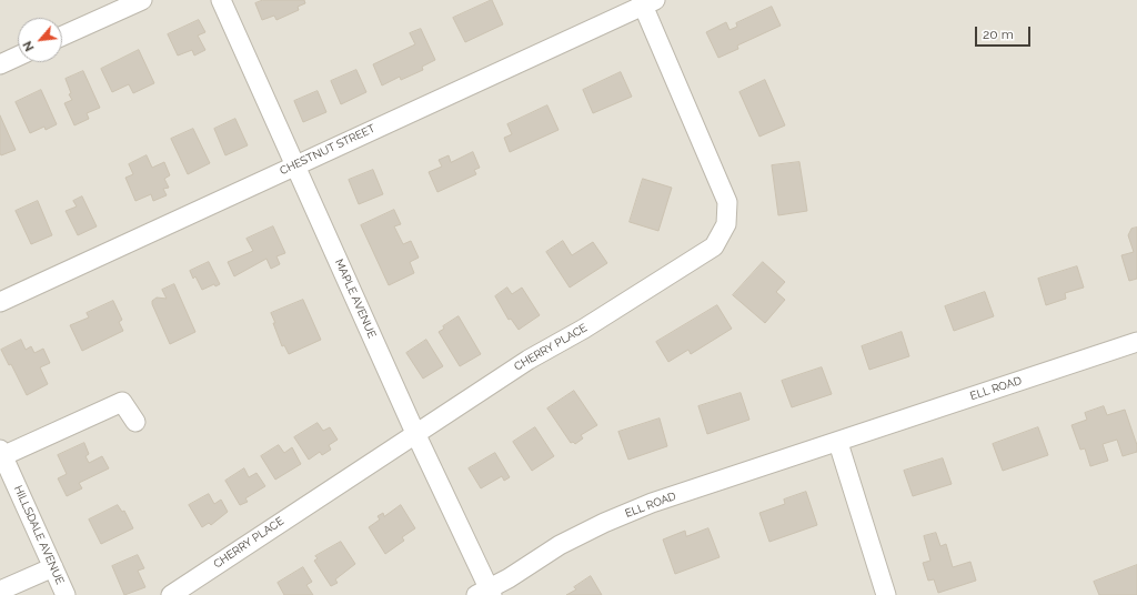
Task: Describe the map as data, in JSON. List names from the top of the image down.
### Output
{
  "streets": {
    "street": [
      "CHESTNUT STREET",
      "MAPLE AVENUE",
      "CHERRY PLACE",
      "ELL ROAD",
      "HILLSDALE AVENUE"
    ]
  },
  "crossings": [
    ["CHESTNUT STREET", "MAPLE AVENUE"],
    ["CHESTNUT STREET", "CHERRY PLACE"],
    ["MAPLE AVENUE", "CHERRY PLACE"],
    ["MAPLE AVENUE", "ELL ROAD"]
  ],
  "scale_bar": "20 m",
  "north": "bottom left"
}
